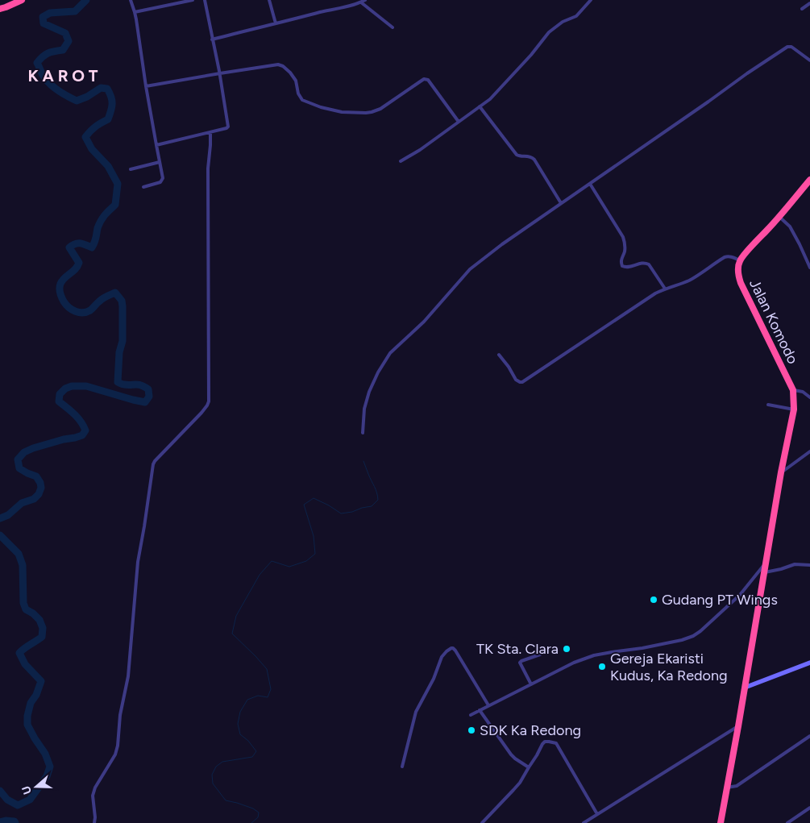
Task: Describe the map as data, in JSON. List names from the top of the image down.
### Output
{
  "streets": {
    "highway": ["Jalan Komodo"]
  },
  "districts": ["K A R O T"],
  "places": [
    "Gudang PT Wings",
    "TK Sta. Clara",
    "Gereja Ekaristi Kudus, Ka Redong",
    "SDK Ka Redong"
  ],
  "north": "left"
}
